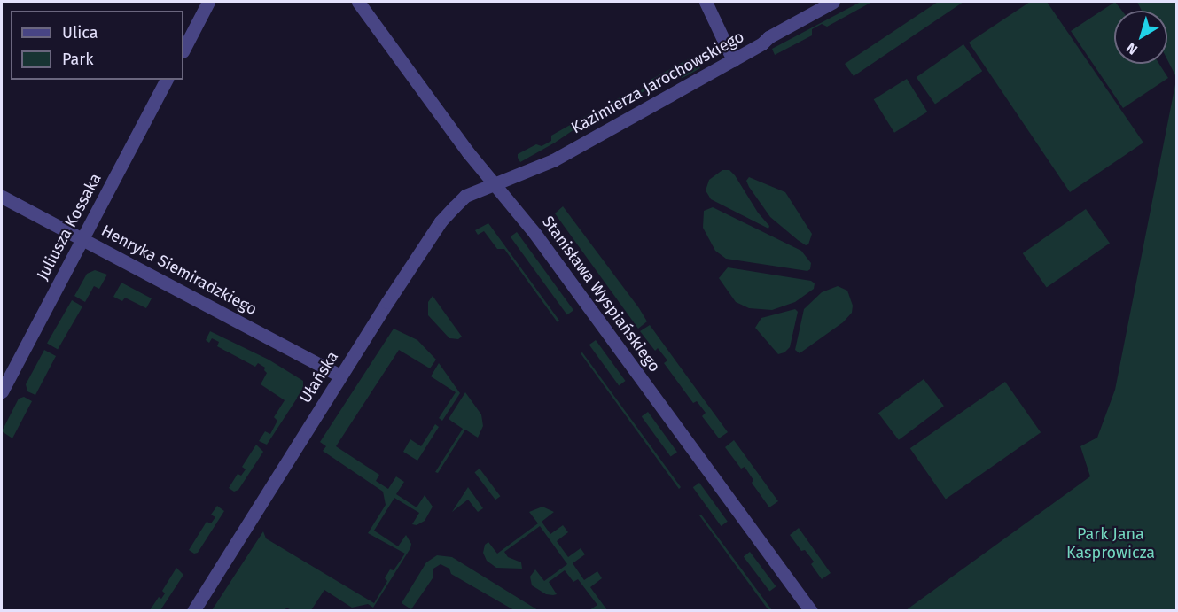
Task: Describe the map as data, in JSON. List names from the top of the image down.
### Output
{
  "streets": {
    "street": [
      "Kazimierza Jarochowskiego",
      "Juliusza Kossaka",
      "Henryka Siemiradzkiego",
      "Stanisława Wyspiańskiego",
      "Ułańska"
    ]
  },
  "crossings": [
    ["Kazimierza Jarochowskiego", "Stanisława Wyspiańskiego"],
    ["Kazimierza Jarochowskiego", "Ułańska"],
    ["Juliusza Kossaka", "Henryka Siemiradzkiego"],
    ["Henryka Siemiradzkiego", "Ułańska"],
    ["Stanisława Wyspiańskiego", "Ułańska"]
  ],
  "parks": ["Park Jana Kasprowicza"],
  "legend": ["Ulica", "Park"],
  "north": "bottom left"
}
